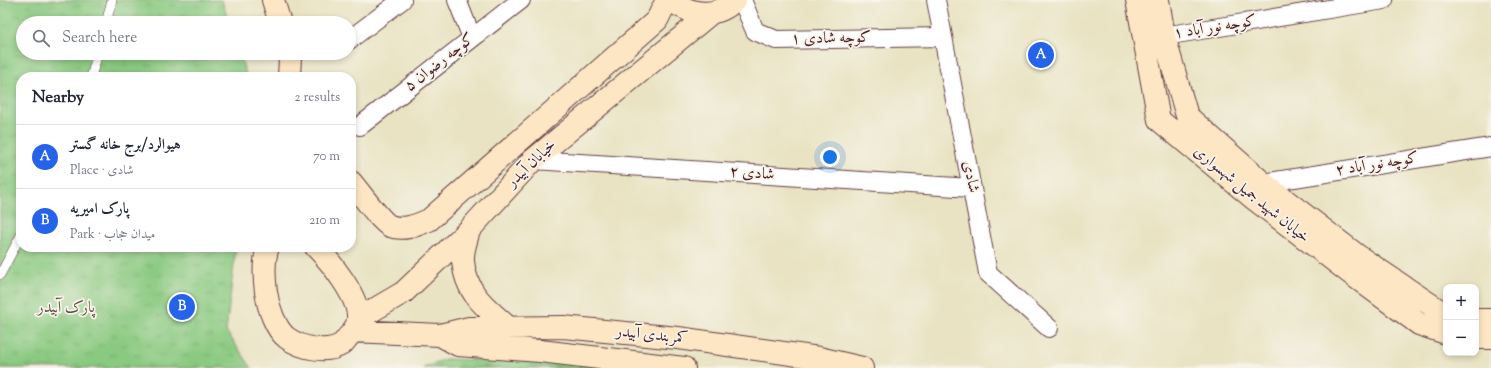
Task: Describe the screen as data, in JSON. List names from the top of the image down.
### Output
{
  "streets": {
    "main road": ["خیابان آبیدر", "خیابان شهید جمیل شهسواری", "کمربندی آبیدر"],
    "street": [
      "کوچه نور آباد ۱",
      "کوچه شادی ۱",
      "کوچه رضوان ۵",
      "کوچه نور آباد ۲",
      "شادی ۲",
      "شادی"
    ]
  },
  "crossings": [
    ["کوچه نور آباد ۱", "خیابان شهید جمیل شهسواری"],
    ["کوچه شادی ۱", "شادی"],
    ["خیابان آبیدر", "شادی ۲"],
    ["خیابان آبیدر", "کمربندی آبیدر"],
    ["کوچه نور آباد ۲", "خیابان شهید جمیل شهسواری"],
    ["شادی ۲", "شادی"]
  ],
  "parks": ["پارک آبیدر"],
  "page": {
    "search": "Search here",
    "pins": ["A", "B"],
    "heading": ["Nearby", "2 results"],
    "list": [
      {
        "mark": "A",
        "name": "هیوالرد/برج خانه گستر",
        "note": "Place · شادی",
        "value": "70 m"
      },
      {
        "mark": "B",
        "name": "پارک امیریه",
        "note": "Park · میدان حجاب",
        "value": "210 m"
      }
    ],
    "map_buttons": ["+", "−"]
  }
}
